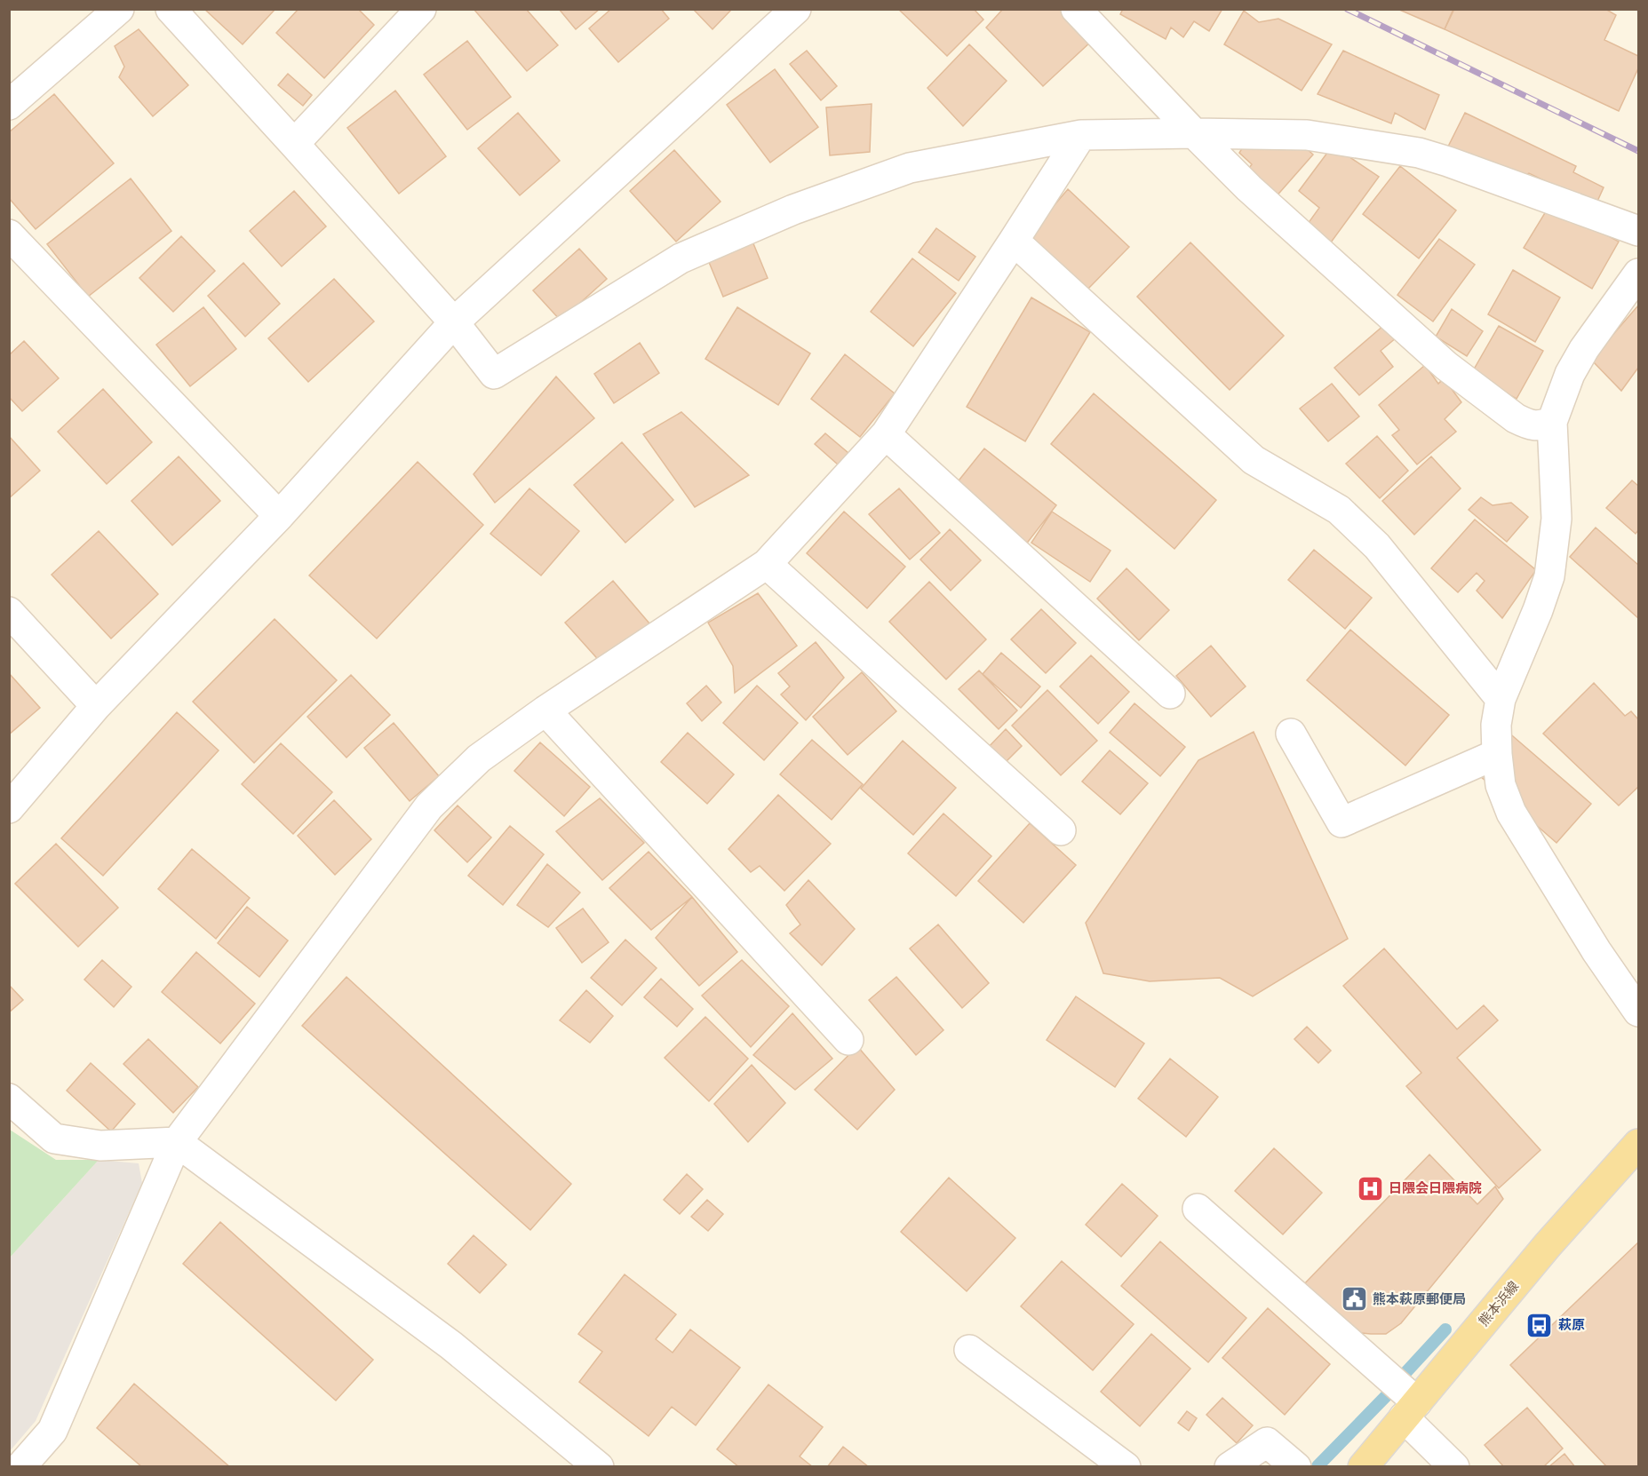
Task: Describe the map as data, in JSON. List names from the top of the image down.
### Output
{
  "streets": {
    "main road": ["熊本浜線"]
  },
  "places": {
    "hospital": ["日隈会日隈病院"],
    "public building": ["熊本萩原郵便局"],
    "bus stop": ["萩原"]
  }
}
